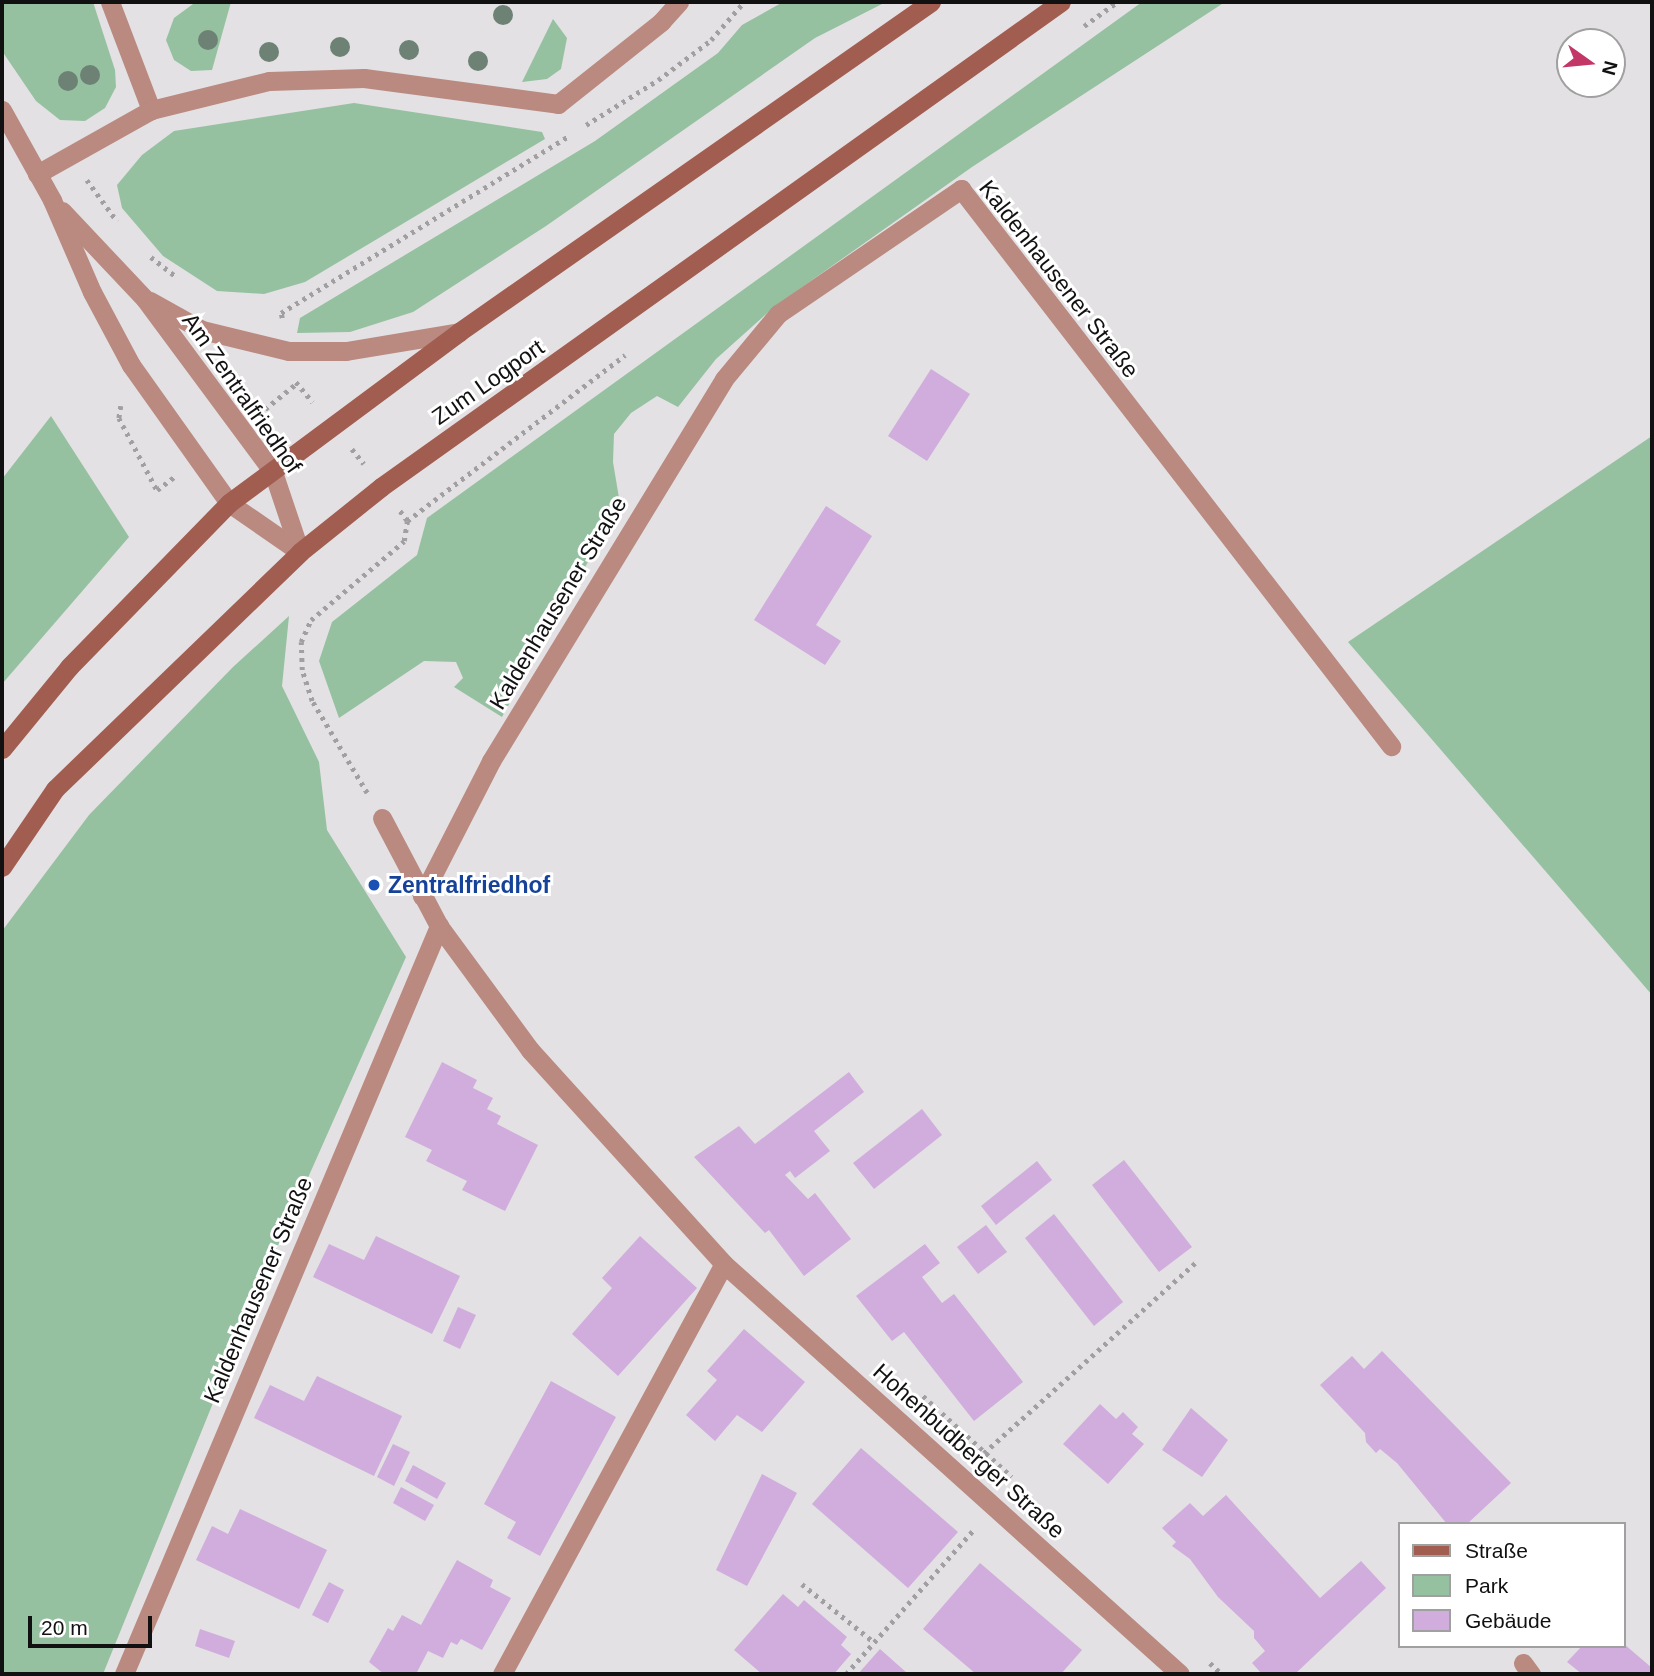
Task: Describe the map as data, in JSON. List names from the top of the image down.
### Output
{
  "streets": {
    "main road": ["Zum Logport"],
    "street": ["Kaldenhausener Straße", "Am Zentralfriedhof", "Hohenbudberger Straße"]
  },
  "crossings": [
    ["Kaldenhausener Straße", "Hohenbudberger Straße"],
    ["Zum Logport", "Am Zentralfriedhof"]
  ],
  "places": ["Zentralfriedhof"],
  "legend": ["Straße", "Park", "Gebäude"],
  "scale_bar": "20 m",
  "north": "right"
}
